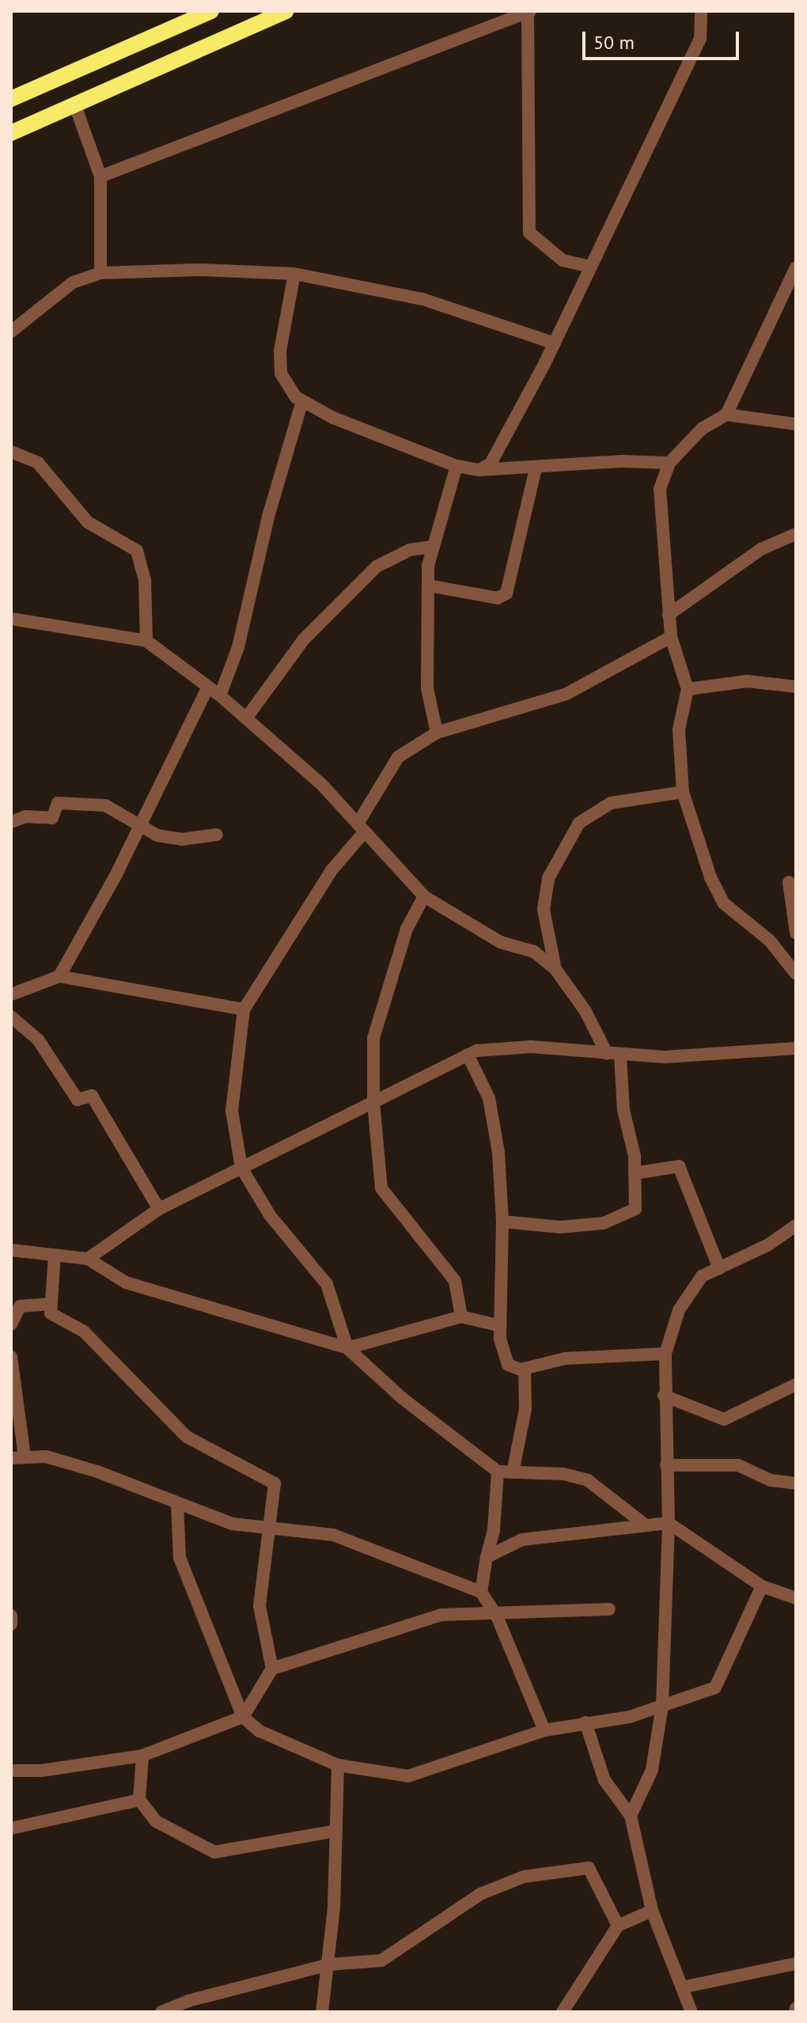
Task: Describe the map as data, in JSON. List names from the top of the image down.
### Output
{
  "scale_bar": "50 m"
}
